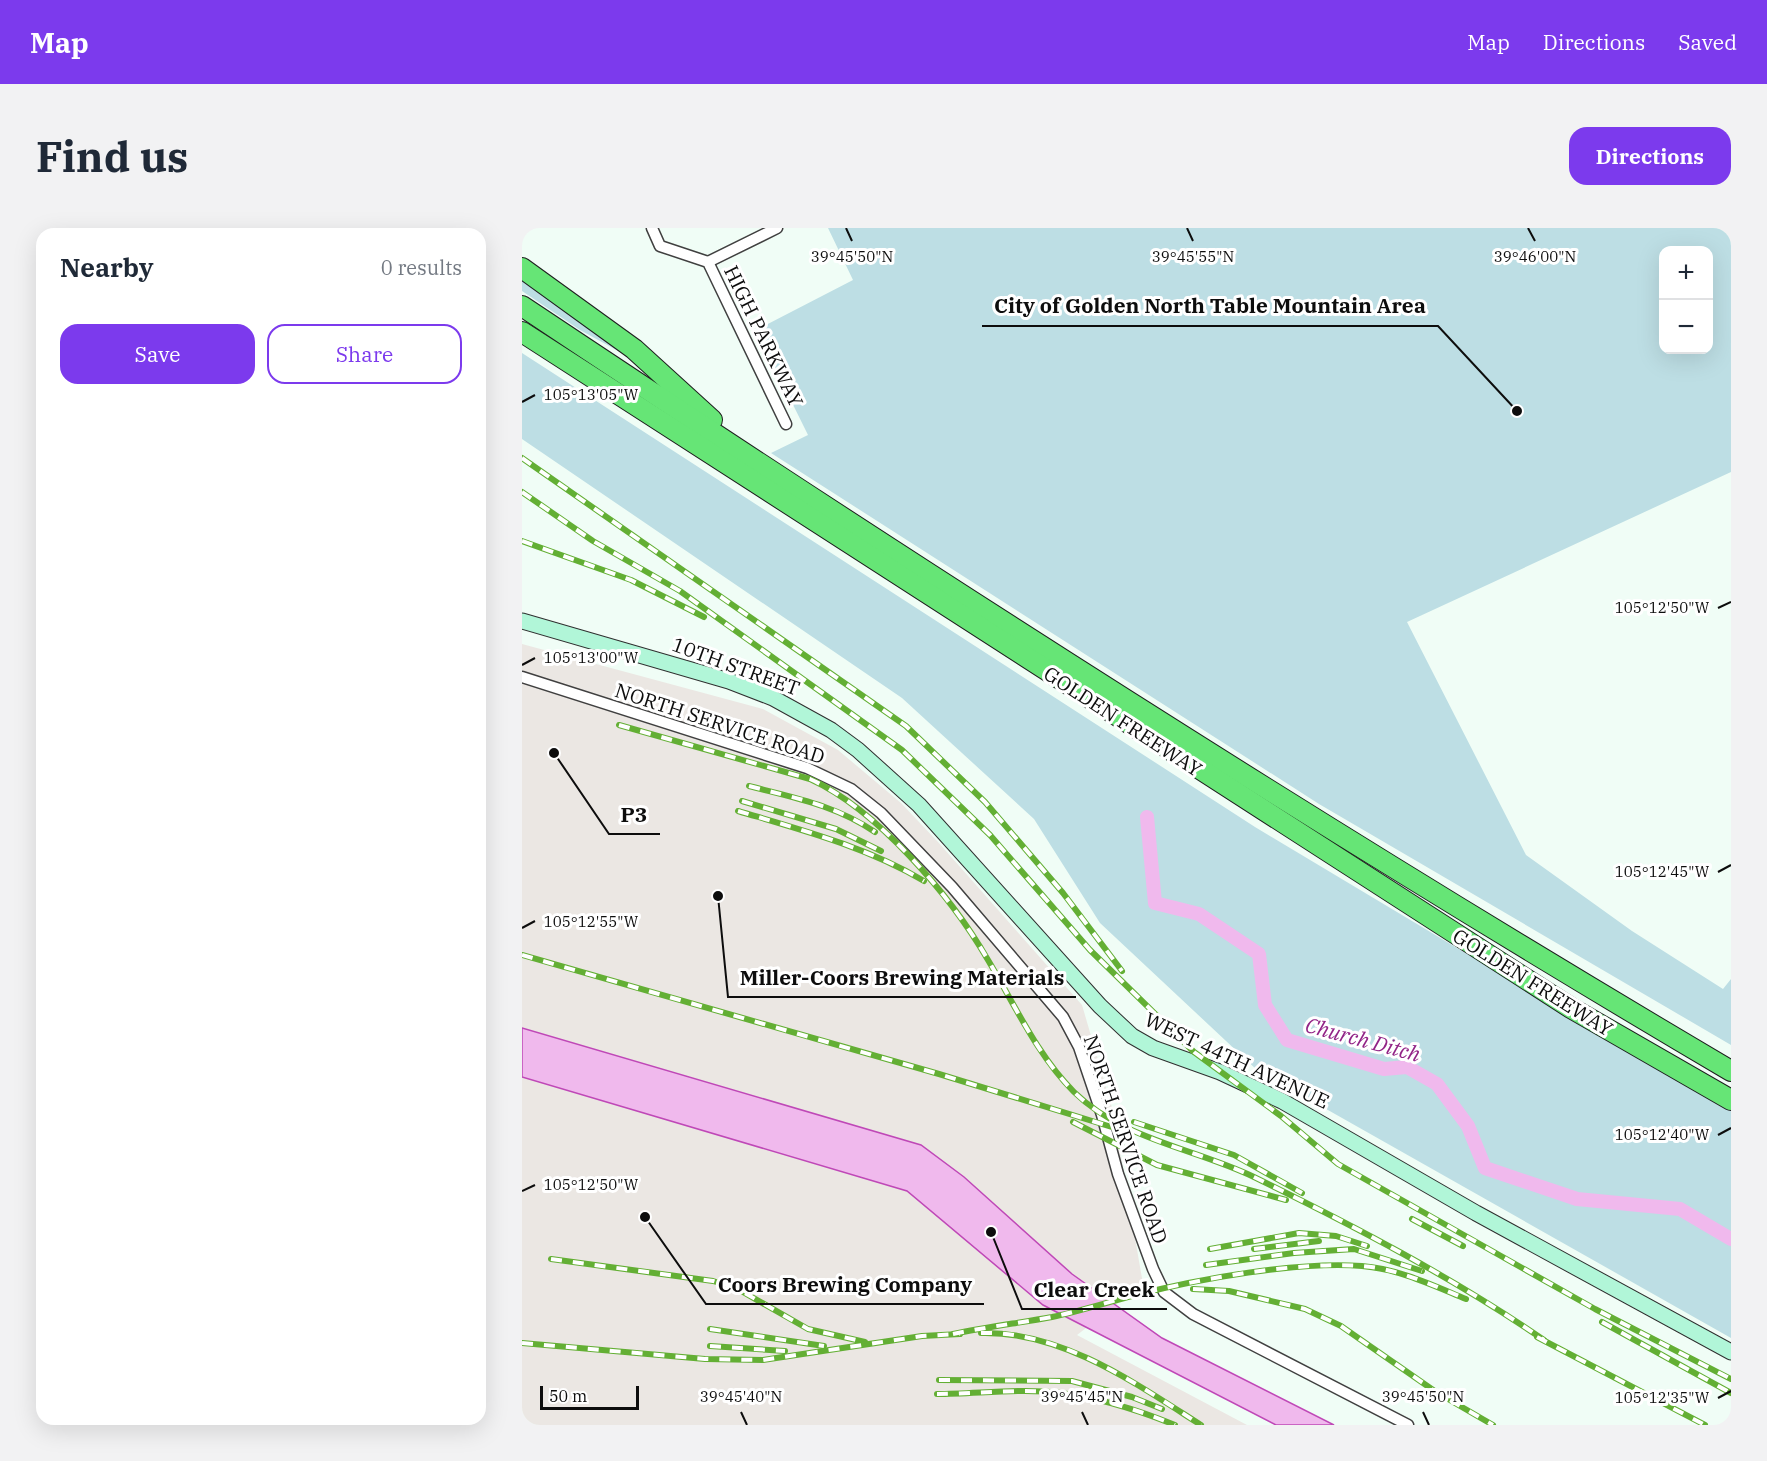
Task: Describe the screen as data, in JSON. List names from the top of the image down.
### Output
{
  "streets": {
    "highway": ["GOLDEN FREEWAY"],
    "street": [
      "HIGH PARKWAY",
      "10TH STREET",
      "NORTH SERVICE ROAD",
      "WEST 44TH AVENUE"
    ]
  },
  "crossings": [
    ["10TH STREET", "WEST 44TH AVENUE"]
  ],
  "water": ["Church Ditch"],
  "places": [
    "City of Golden North Table Mountain Area",
    "P3",
    "Miller-Coors Brewing Materials",
    "Coors Brewing Company",
    "Clear Creek"
  ],
  "scale_bar": "50 m",
  "page": {
    "header": "Map",
    "nav": ["Map", "Directions", "Saved"],
    "buttons": [
      "Directions",
      ["Save", "Share"]
    ],
    "title": "Find us",
    "heading": ["Nearby", "0 results"],
    "map_buttons": ["+", "−"],
    "scale": "50 m"
  },
  "coordinates": [
    "39°45'50\"N",
    "39°45'55\"N",
    "39°46'00\"N",
    "105°13'05\"W",
    "105°12'50\"W",
    "105°13'00\"W",
    "105°12'45\"W",
    "105°12'55\"W",
    "105°12'40\"W",
    "39°45'40\"N",
    "39°45'45\"N",
    "105°12'35\"W"
  ]
}
